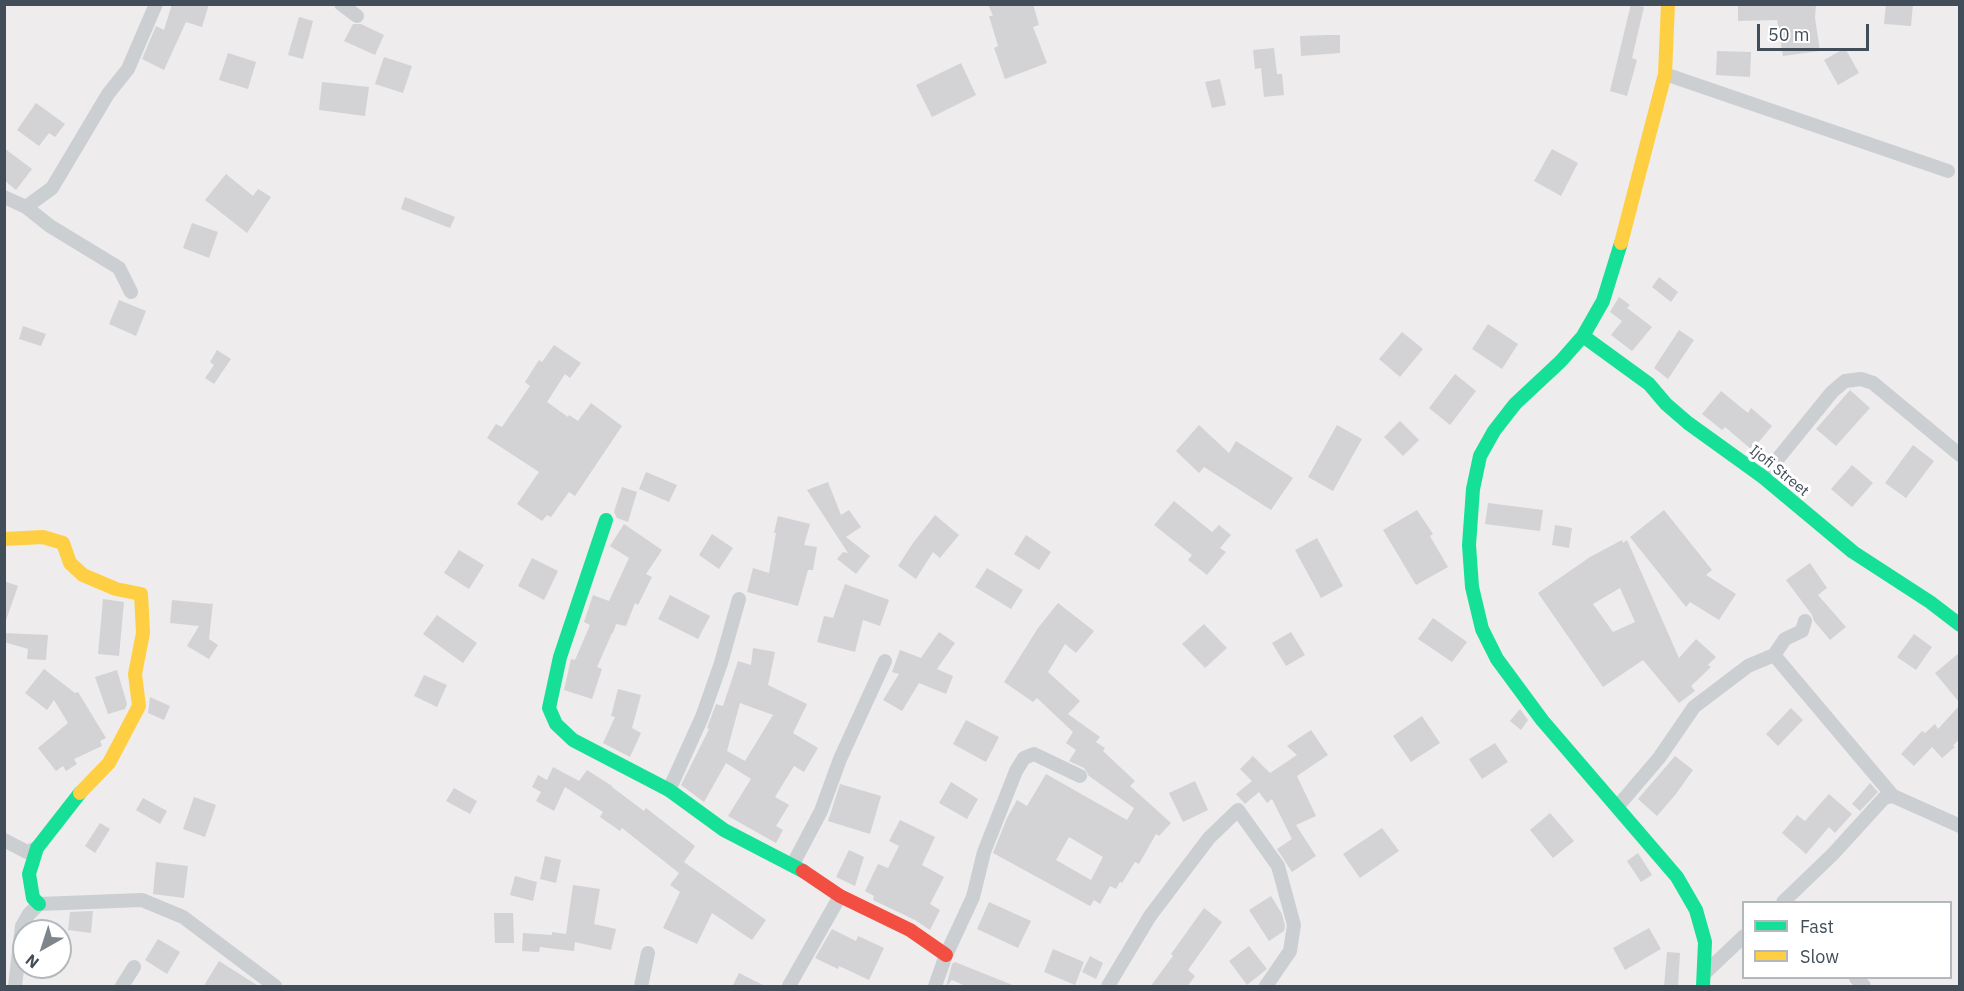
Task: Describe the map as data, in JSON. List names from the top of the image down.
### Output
{
  "streets": {
    "street": ["Ijofi Street"]
  },
  "legend": ["Fast", "Slow"],
  "scale_bar": "50 m",
  "north": "bottom left"
}
